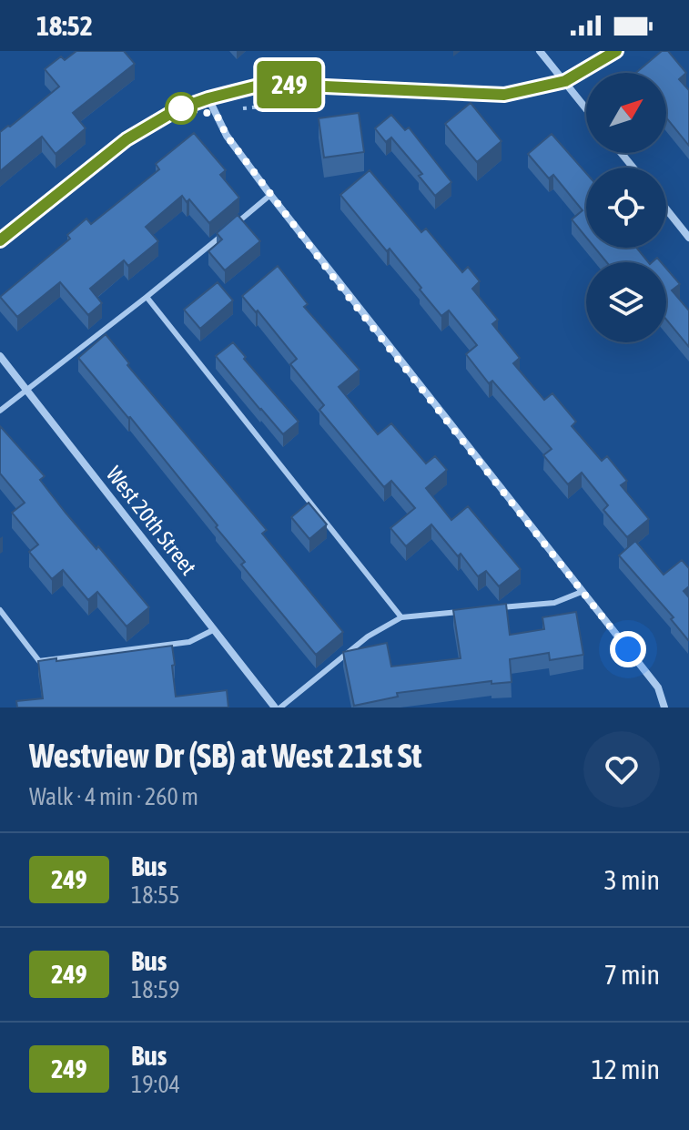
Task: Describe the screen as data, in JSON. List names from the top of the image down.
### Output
{
  "streets": {
    "street": ["West 20th Street"]
  },
  "lines": ["bus line 249"],
  "north": "top right",
  "page": {
    "status": "18:52",
    "on_map": "249",
    "heading": ["Westview Dr (SB) at West 21st St", "Walk · 4 min · 260 m"],
    "list": [
      {
        "mark": "249",
        "name": "Bus",
        "note": "18:55",
        "value": "3 min"
      },
      {
        "mark": "249",
        "name": "Bus",
        "note": "18:59",
        "value": "7 min"
      },
      {
        "mark": "249",
        "name": "Bus",
        "note": "19:04",
        "value": "12 min"
      }
    ]
  }
}
